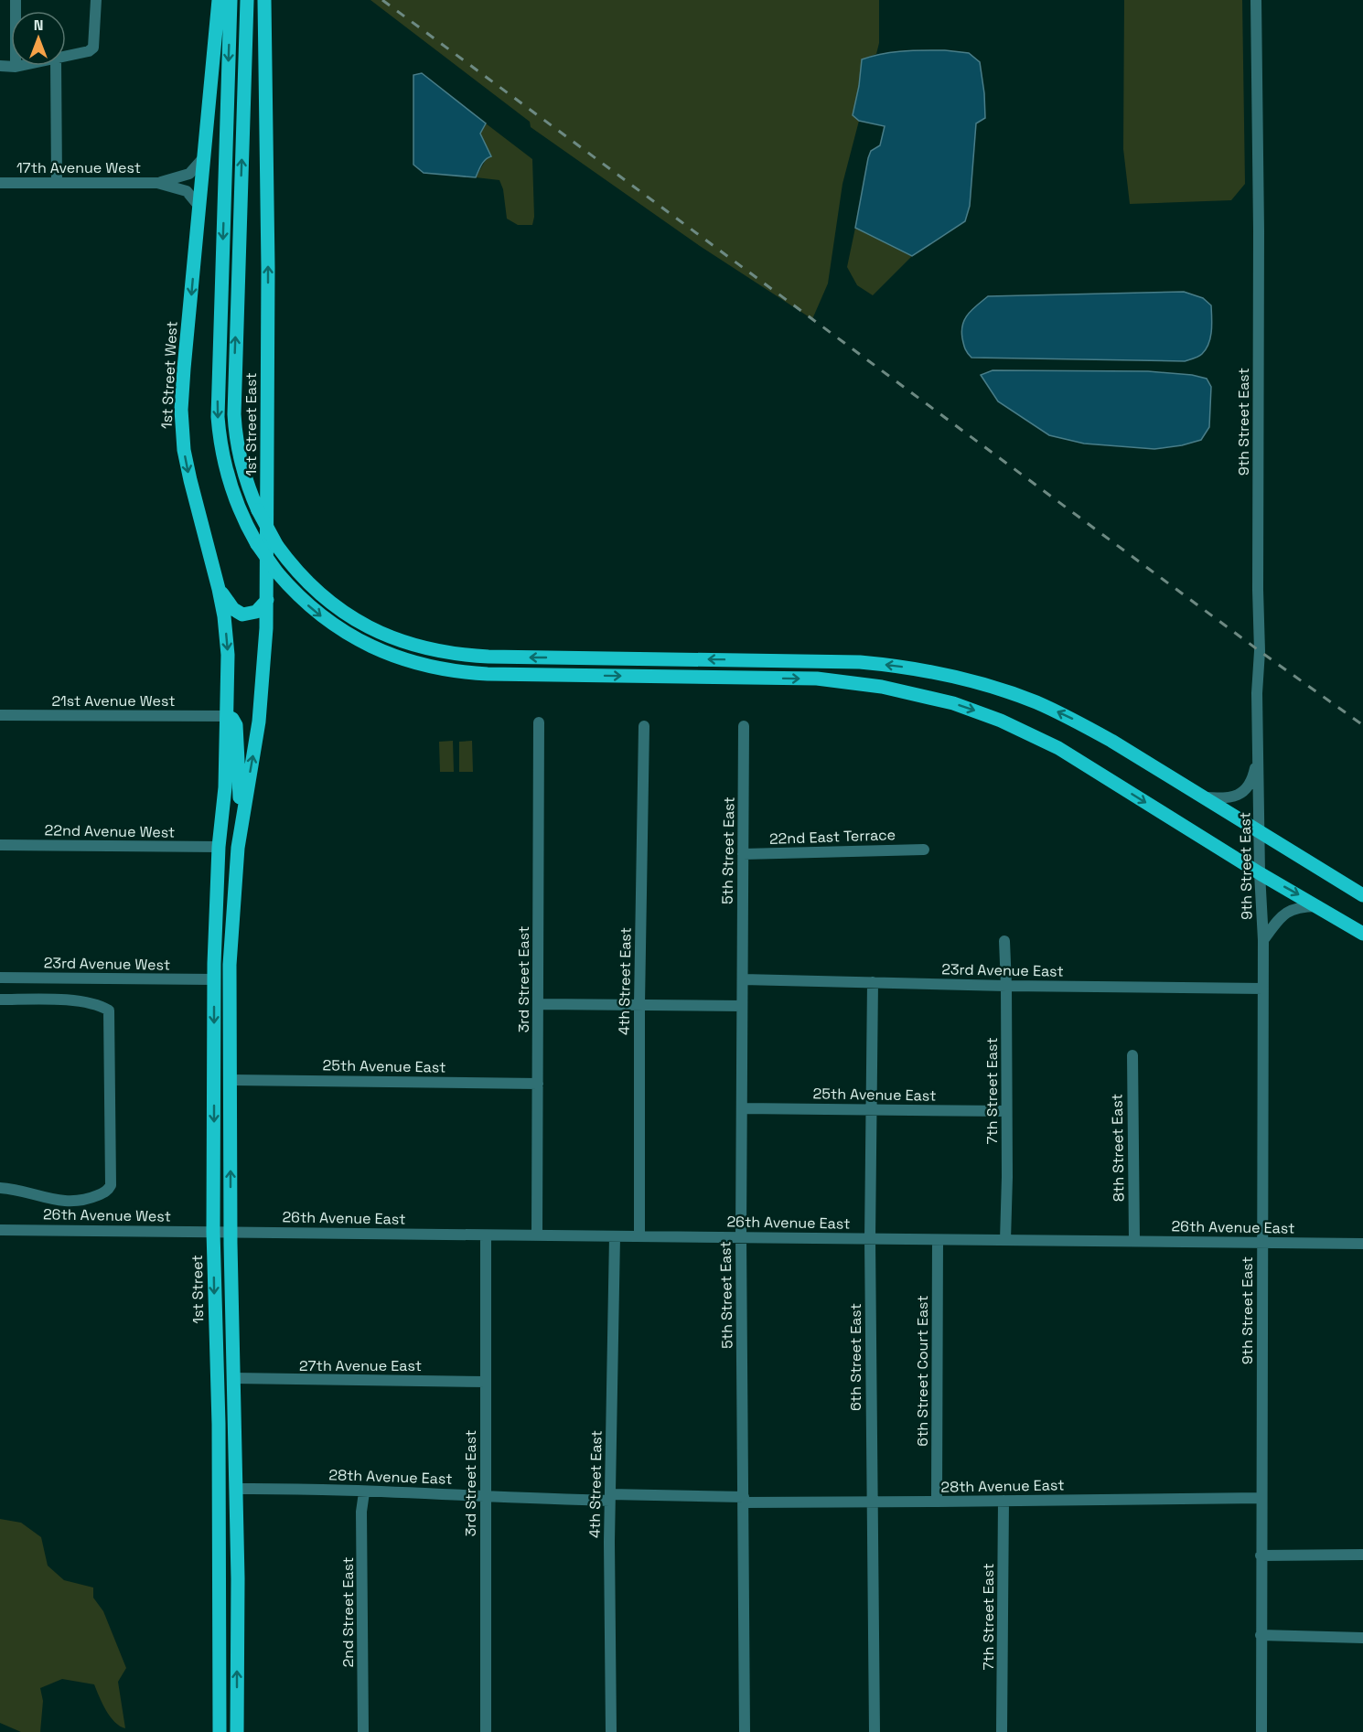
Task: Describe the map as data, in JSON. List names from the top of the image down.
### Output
{
  "streets": {
    "main road": ["1st Street West", "1st Street East", "1st Street"],
    "street": [
      "17th Avenue West",
      "9th Street East",
      "21st Avenue West",
      "22nd Avenue West",
      "22nd East Terrace",
      "5th Street East",
      "23rd Avenue West",
      "23rd Avenue East",
      "3rd Street East",
      "4th Street East",
      "25th Avenue East",
      "7th Street East",
      "8th Street East",
      "26th Avenue West",
      "26th Avenue East",
      "6th Street East",
      "27th Avenue East",
      "6th Street Court East",
      "28th Avenue East",
      "2nd Street East"
    ]
  },
  "crossings": [
    ["17th Avenue West", "1st Street West"],
    ["1st Street West", "21st Avenue West"],
    ["1st Street West", "22nd Avenue West"],
    ["1st Street West", "1st Street"],
    ["9th Street East", "23rd Avenue East"],
    ["9th Street East", "26th Avenue East"],
    ["9th Street East", "28th Avenue East"],
    ["22nd Avenue West", "1st Street"],
    ["22nd East Terrace", "5th Street East"],
    ["5th Street East", "23rd Avenue East"],
    ["5th Street East", "25th Avenue East"],
    ["5th Street East", "26th Avenue East"],
    ["5th Street East", "28th Avenue East"],
    ["23rd Avenue West", "1st Street"],
    ["23rd Avenue East", "7th Street East"],
    ["23rd Avenue East", "6th Street East"],
    ["3rd Street East", "25th Avenue East"],
    ["3rd Street East", "26th Avenue East"],
    ["3rd Street East", "27th Avenue East"],
    ["3rd Street East", "28th Avenue East"],
    ["4th Street East", "26th Avenue East"],
    ["4th Street East", "28th Avenue East"],
    ["25th Avenue East", "7th Street East"],
    ["25th Avenue East", "6th Street East"],
    ["7th Street East", "26th Avenue East"],
    ["7th Street East", "28th Avenue East"],
    ["8th Street East", "26th Avenue East"],
    ["26th Avenue West", "26th Avenue East"],
    ["26th Avenue West", "1st Street"],
    ["26th Avenue East", "1st Street"],
    ["26th Avenue East", "6th Street East"],
    ["26th Avenue East", "6th Street Court East"],
    ["6th Street East", "28th Avenue East"],
    ["6th Street Court East", "28th Avenue East"],
    ["28th Avenue East", "2nd Street East"]
  ],
  "one_way": ["1st Street West", "1st Street East"],
  "north": "top"
}
